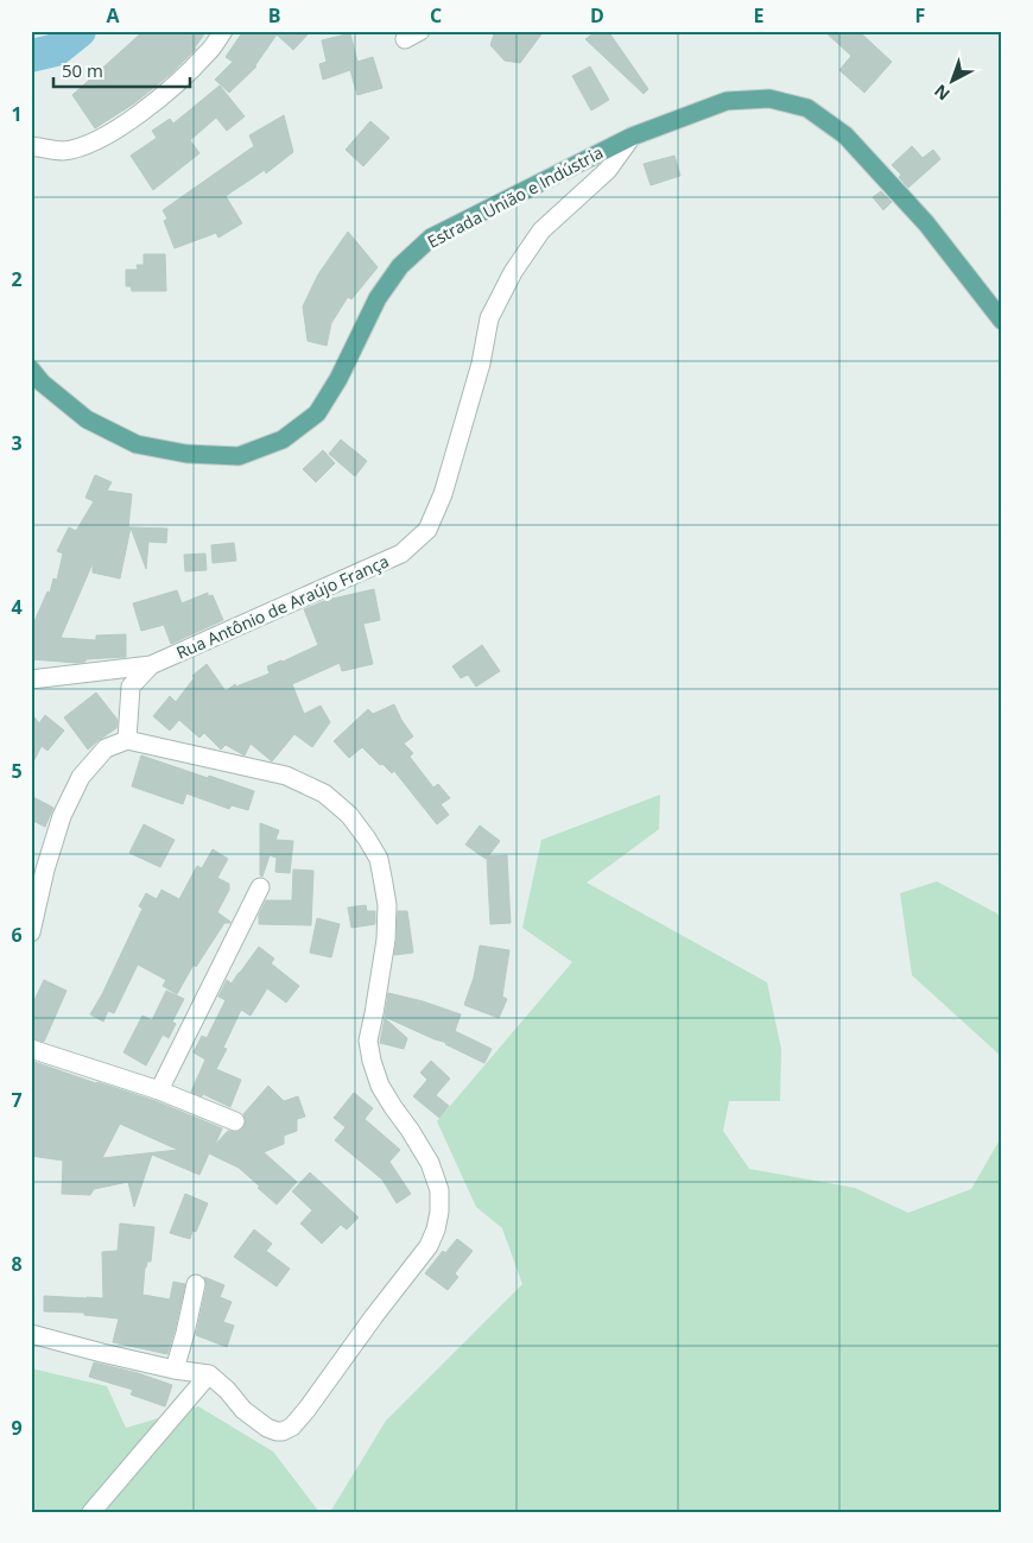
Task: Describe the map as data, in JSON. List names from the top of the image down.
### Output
{
  "streets": {
    "main road": ["Estrada União e Indústria"],
    "street": ["Rua Antônio de Araújo França"]
  },
  "crossings": [
    ["Estrada União e Indústria", "Rua Antônio de Araújo França"]
  ],
  "scale_bar": "50 m",
  "north": "bottom left",
  "grid": {
    "columns": [
      "A",
      "B",
      "C",
      "D",
      "E",
      "F"
    ],
    "rows": [
      "1",
      "2",
      "3",
      "4",
      "5",
      "6",
      "7",
      "8",
      "9"
    ]
  }
}
